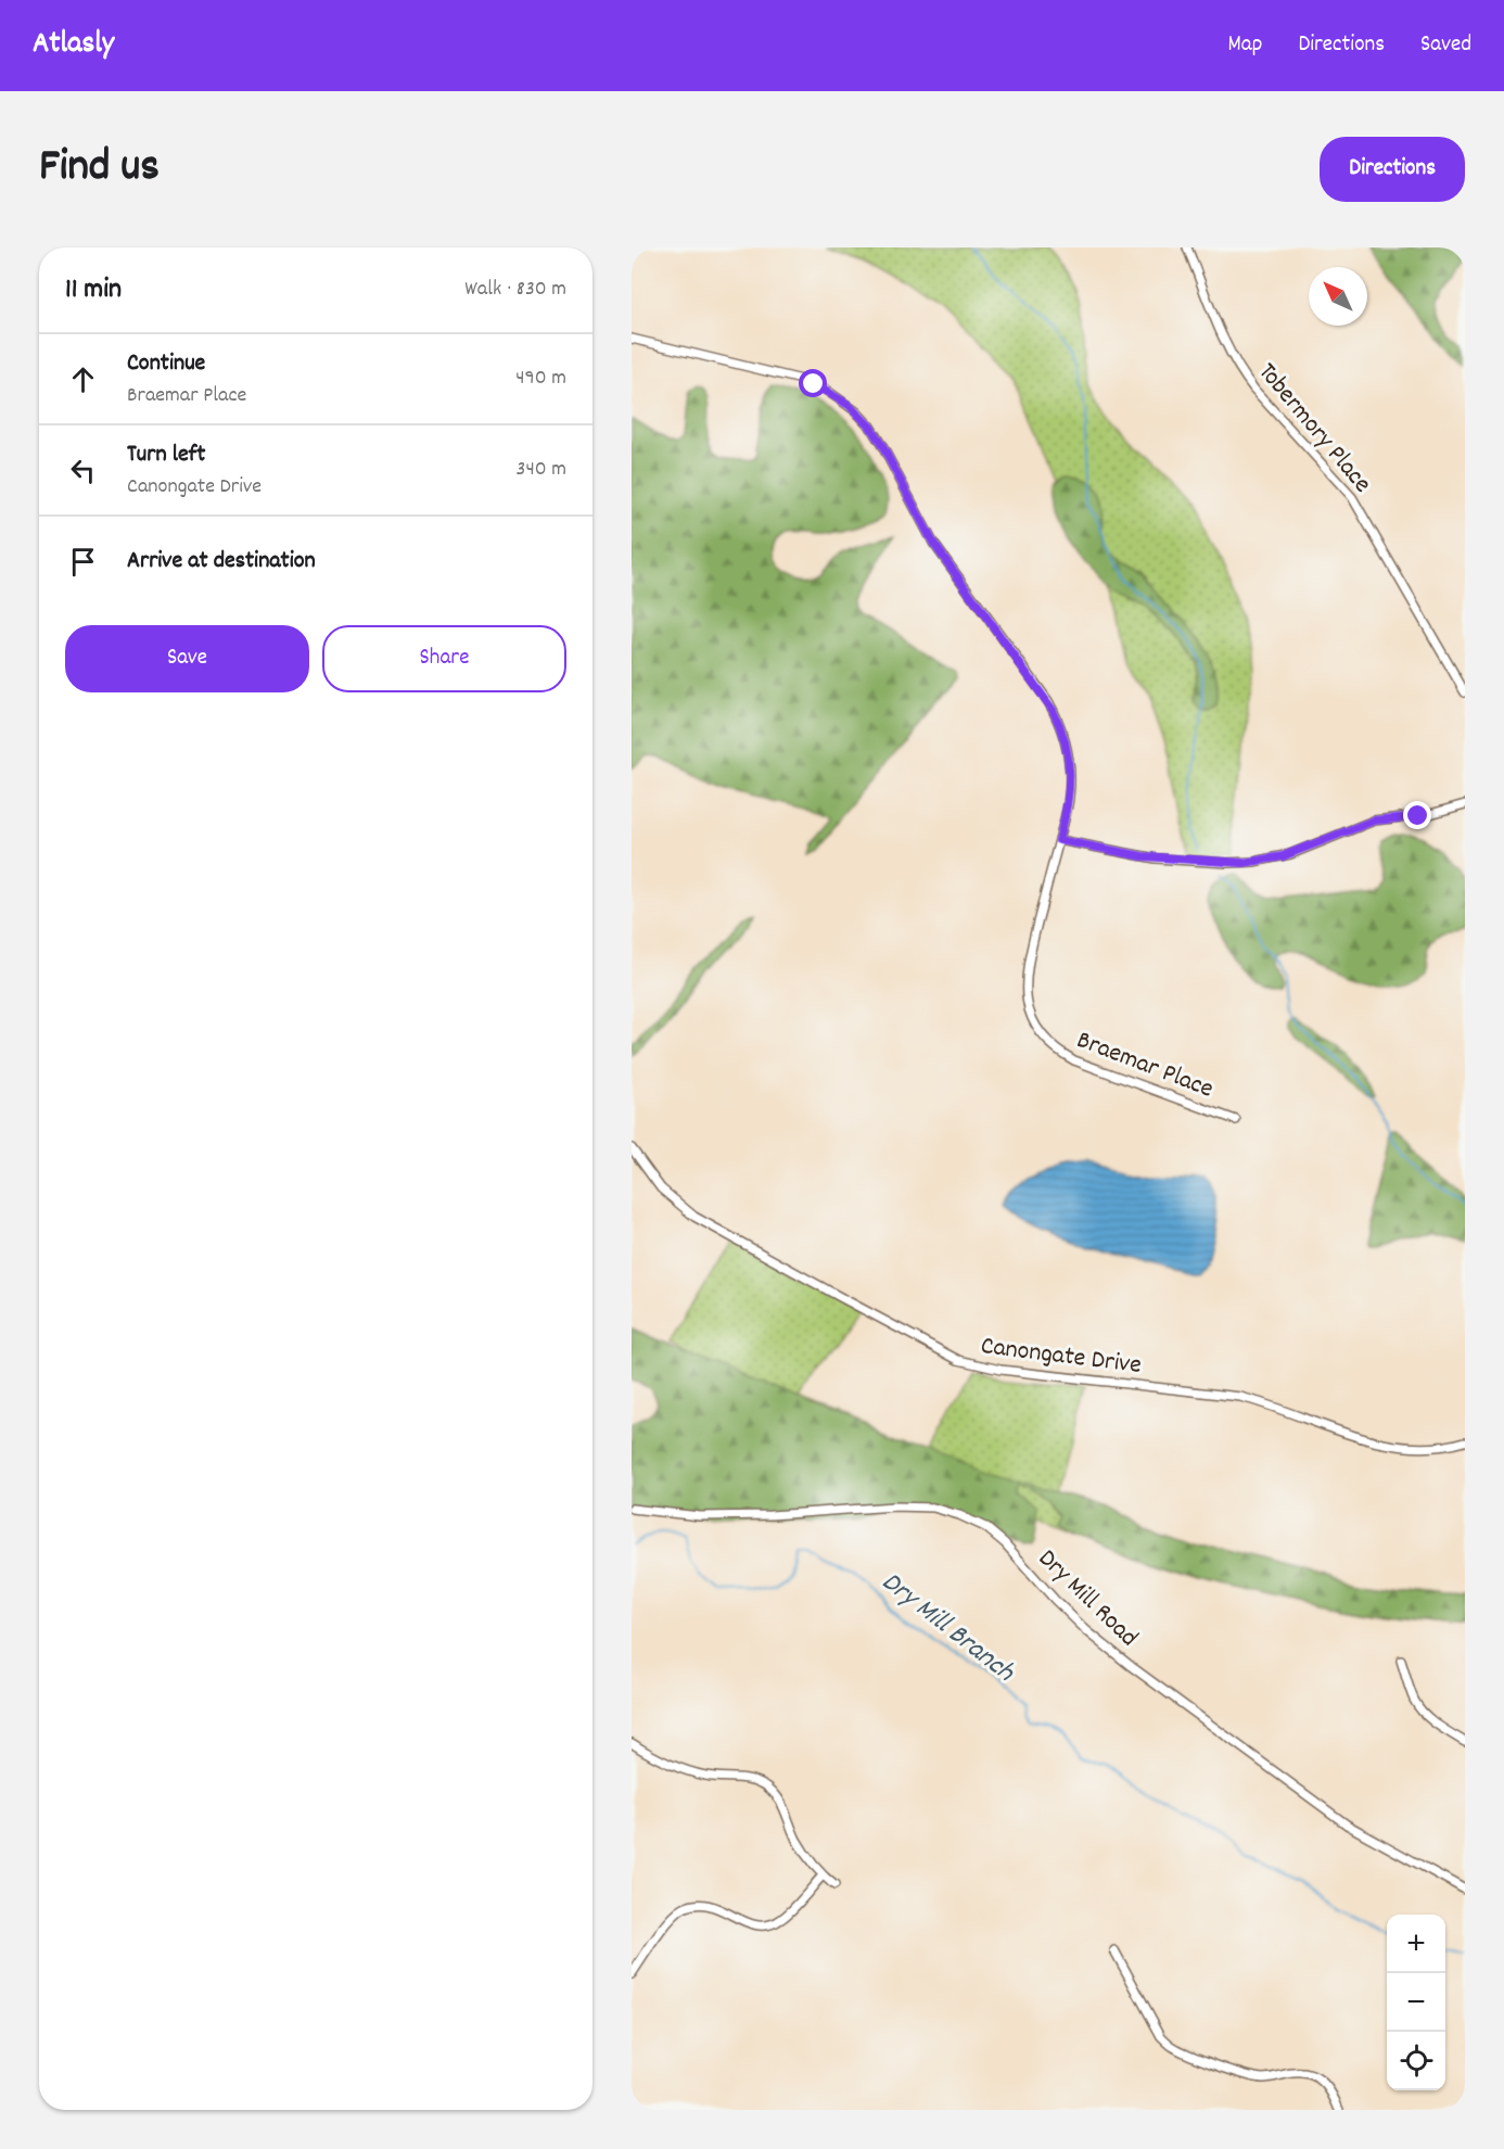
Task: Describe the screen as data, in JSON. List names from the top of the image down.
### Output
{
  "streets": {
    "street": [
      "Tobermory Place",
      "Braemar Place",
      "Canongate Drive",
      "Dry Mill Road"
    ]
  },
  "water": ["Dry Mill Branch"],
  "north": "top left",
  "page": {
    "header": "Atlasly",
    "nav": ["Map", "Directions", "Saved"],
    "title": "Find us",
    "buttons": [
      "Directions",
      ["Save", "Share"]
    ],
    "heading": ["11 min", "Walk · 830 m"],
    "list": [
      ["Continue", "Braemar Place", "490 m"],
      ["Turn left", "Canongate Drive", "340 m"],
      "Arrive at destination"
    ],
    "map_buttons": ["+", "−"]
  }
}
